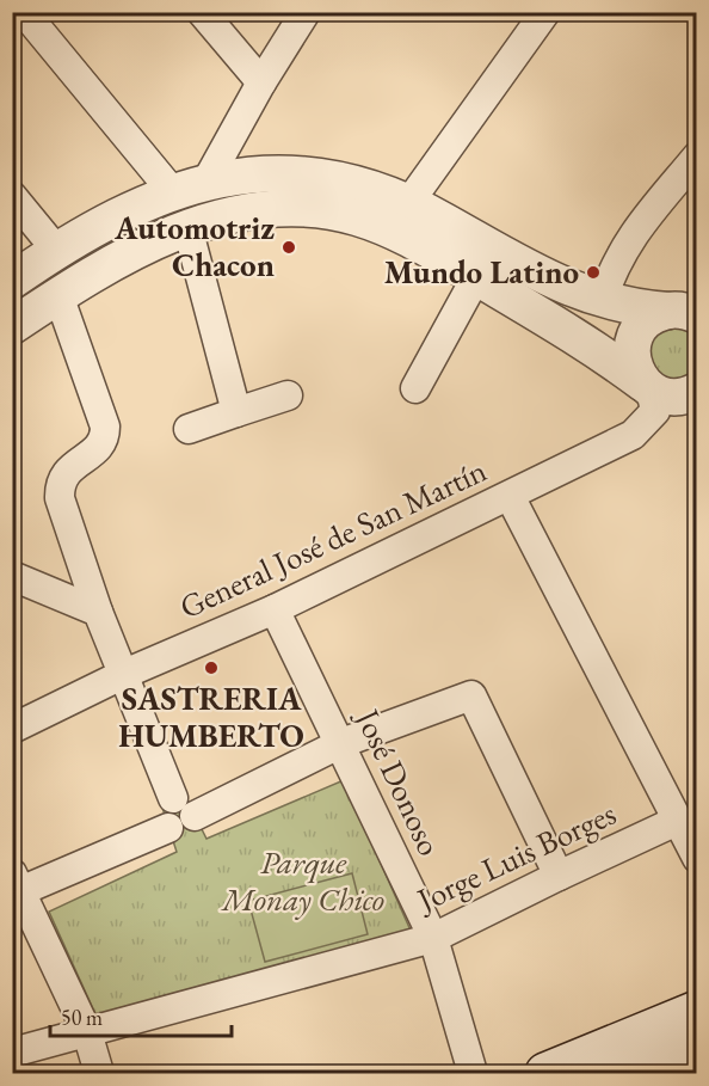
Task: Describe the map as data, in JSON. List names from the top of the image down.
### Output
{
  "streets": {
    "street": ["General José de San Martín", "José Donoso", "Jorge Luis Borges"]
  },
  "crossings": [
    ["General José de San Martín", "José Donoso"],
    ["José Donoso", "Jorge Luis Borges"]
  ],
  "parks": ["Parque Monay Chico"],
  "places": ["Automotriz Chacon", "Mundo Latino", "SASTRERIA HUMBERTO"],
  "scale_bar": "50 m"
}
